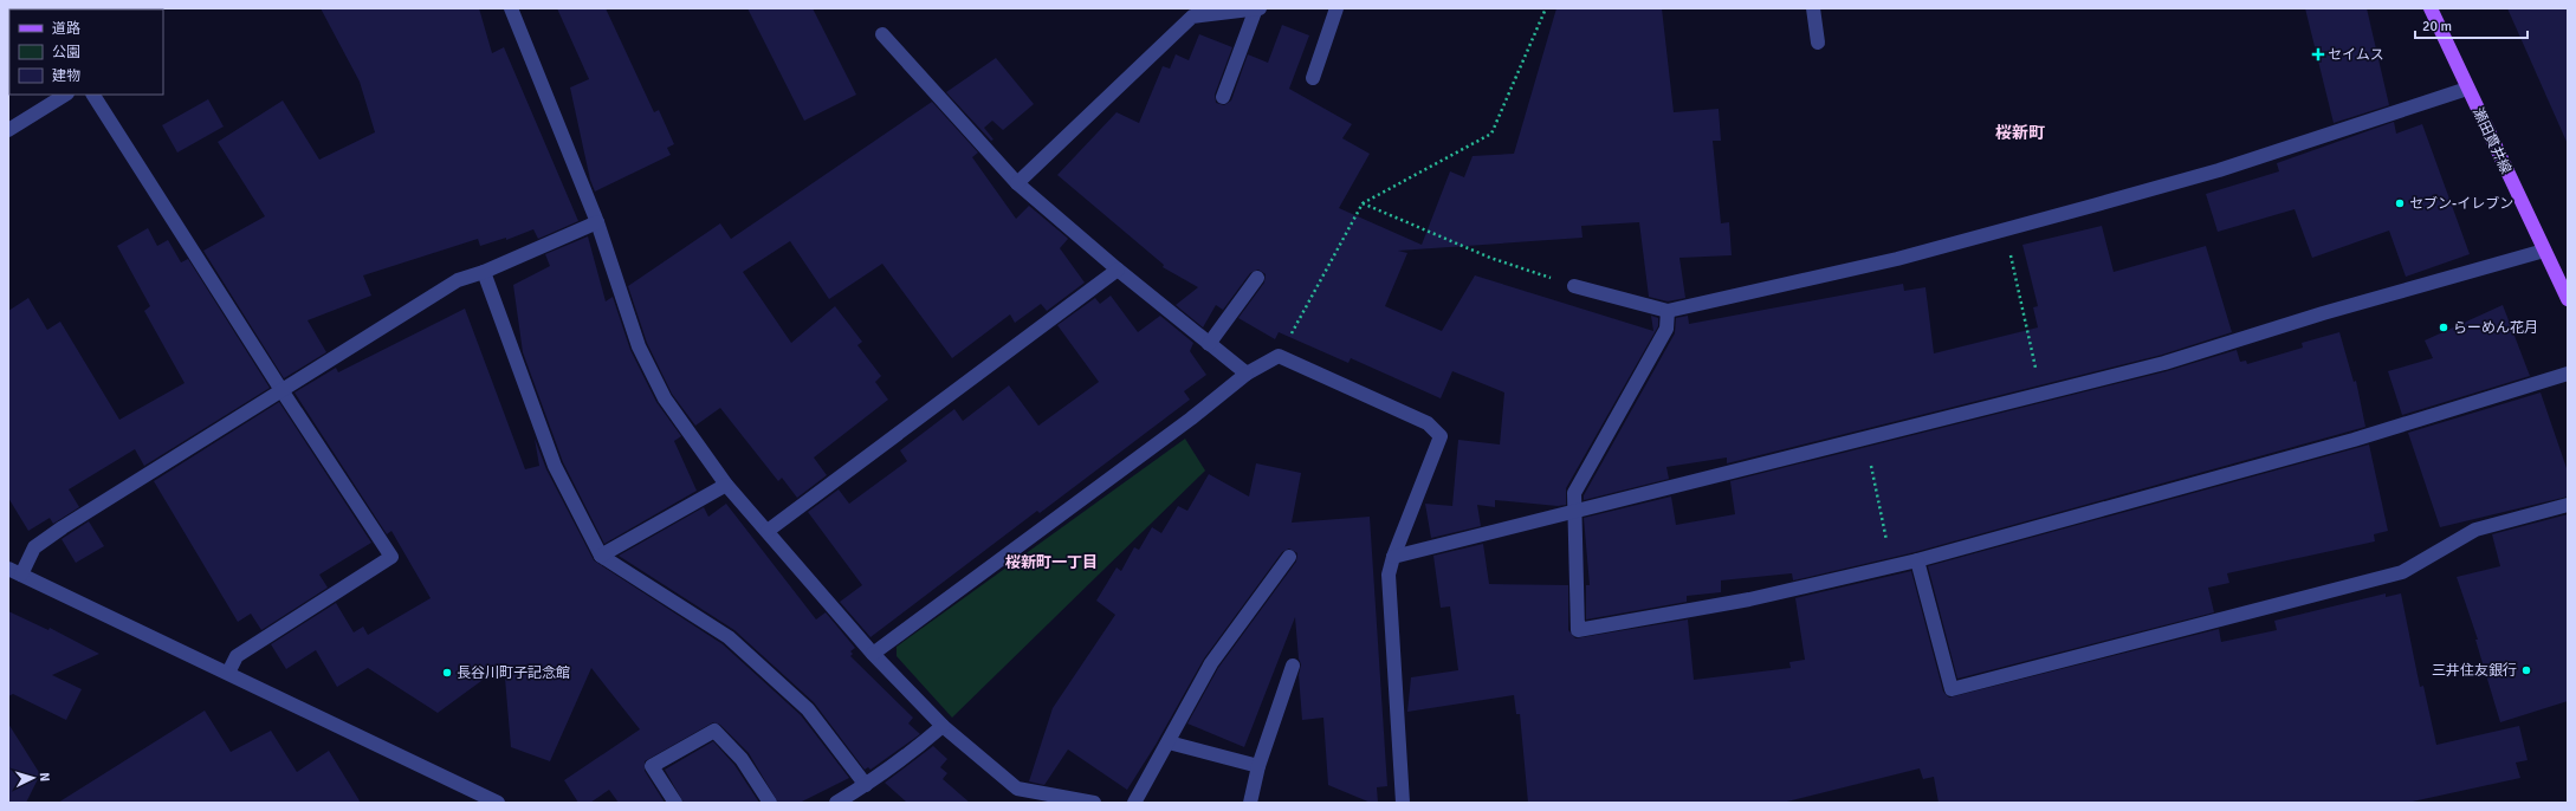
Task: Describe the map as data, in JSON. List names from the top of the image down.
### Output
{
  "streets": {
    "main road": ["瀬田貫井線"]
  },
  "districts": ["桜新町", "桜新町一丁目"],
  "places": {
    "health": ["セイムス"],
    "other": [
      "セブン-イレブン",
      "らーめん花月",
      "三井住友銀行",
      "長谷川町子記念館"
    ]
  },
  "legend": ["道路", "公園", "建物"],
  "scale_bar": "20 m",
  "north": "right"
}
